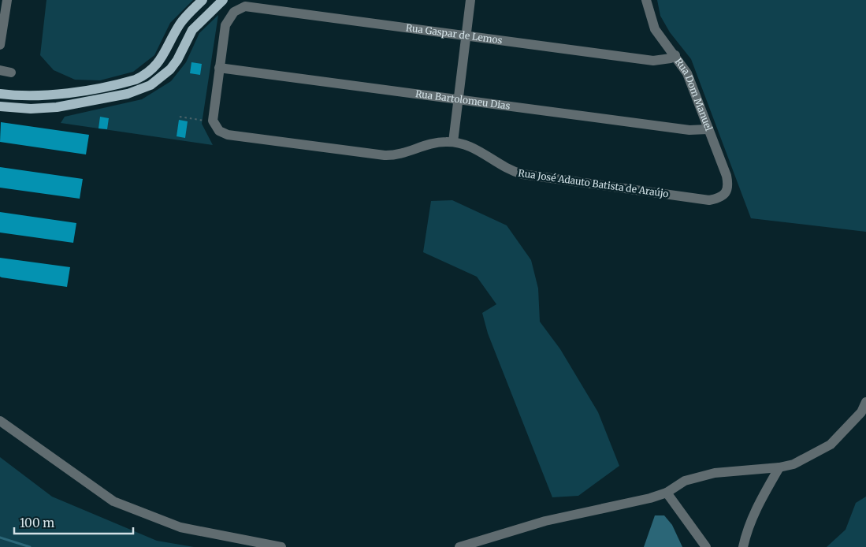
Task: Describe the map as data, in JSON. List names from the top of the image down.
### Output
{
  "streets": {
    "street": [
      "Rua Gaspar de Lemos",
      "Rua Dom Manuel",
      "Rua Bartolomeu Dias",
      "Rua José Adauto Batista de Araújo"
    ]
  },
  "crossings": [
    ["Rua Gaspar de Lemos", "Rua Dom Manuel"],
    ["Rua Gaspar de Lemos", "Rua Bartolomeu Dias"],
    ["Rua Dom Manuel", "Rua Bartolomeu Dias"],
    ["Rua Dom Manuel", "Rua José Adauto Batista de Araújo"]
  ],
  "scale_bar": "100 m"
}
